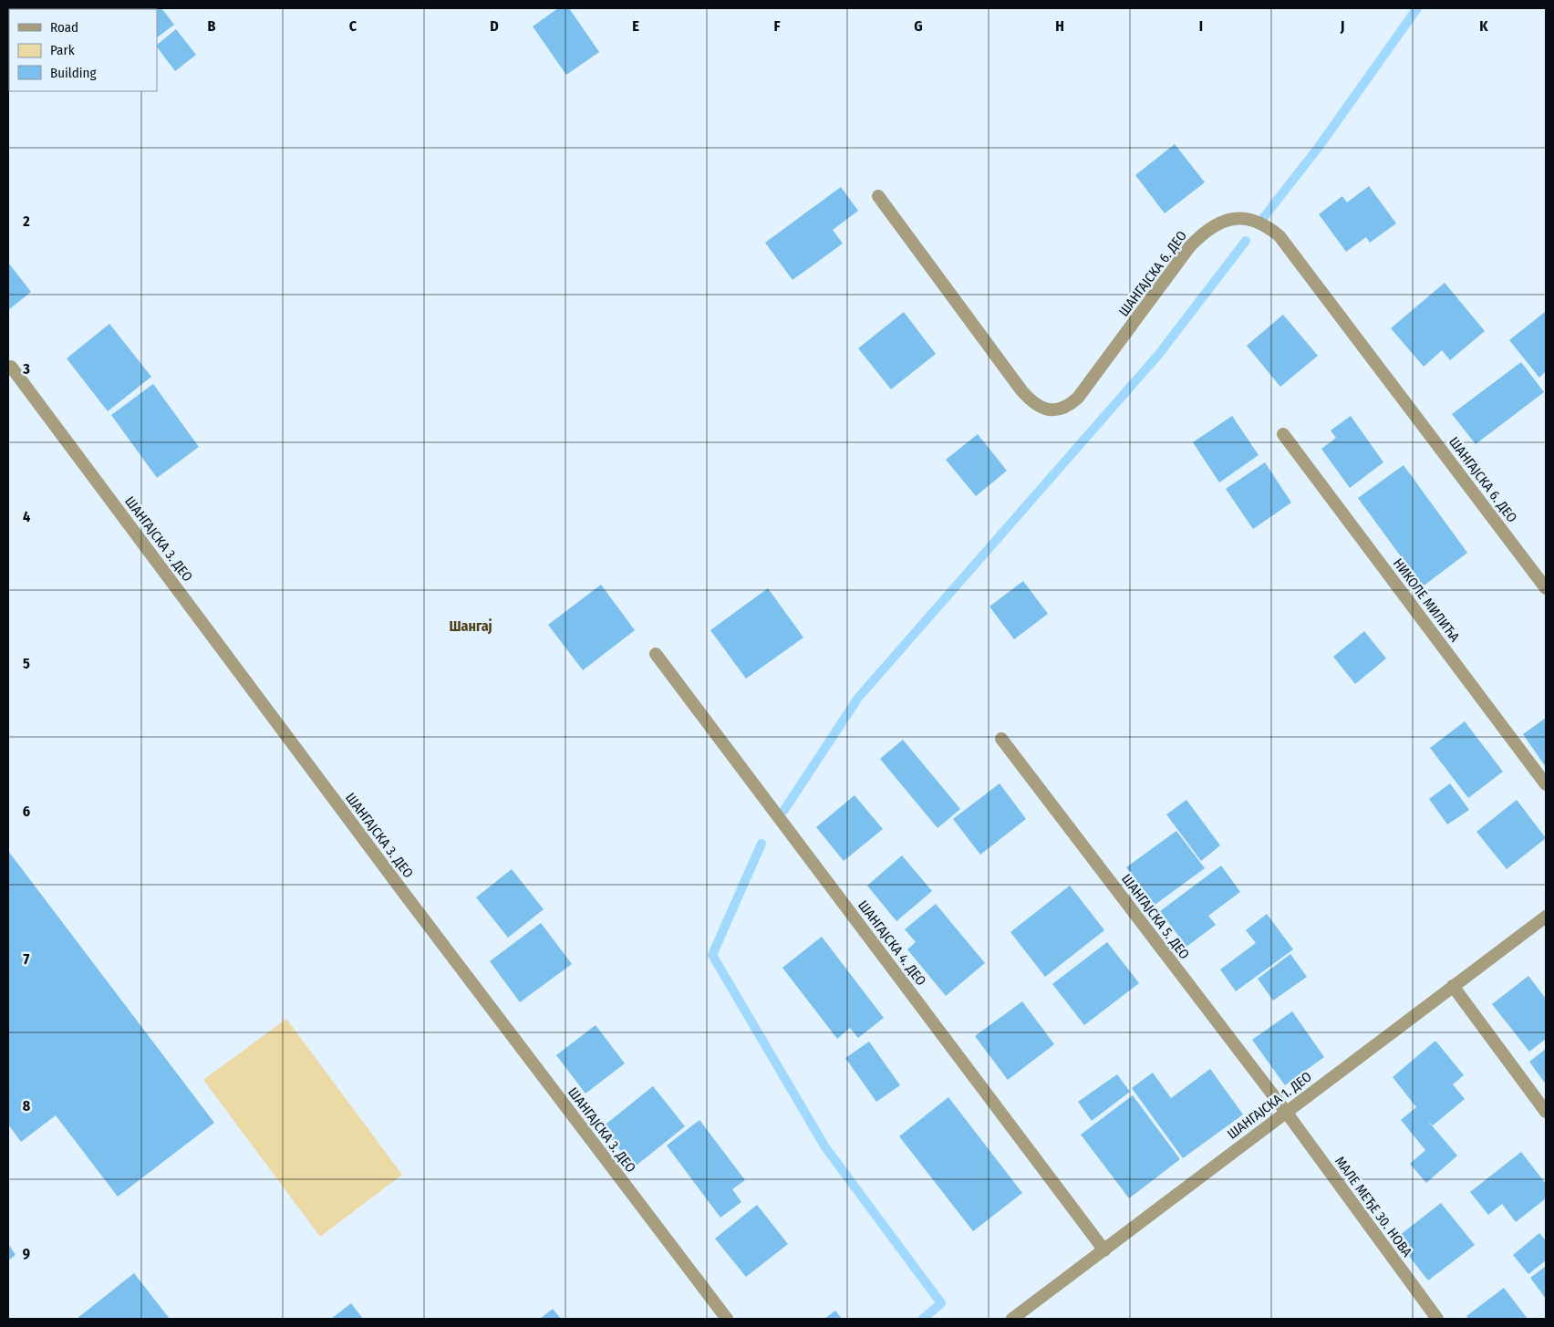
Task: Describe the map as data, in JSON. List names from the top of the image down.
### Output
{
  "streets": {
    "street": [
      "ШАНГАЈСКА 6. ДЕО",
      "ШАНГАЈСКА 3. ДЕО",
      "НИКОЛЕ МИЛИЋА",
      "ШАНГАЈСКА 5. ДЕО",
      "ШАНГАЈСКА 4. ДЕО",
      "ШАНГАЈСКА 1. ДЕО",
      "МАЛЕ МЕЂЕ 30. НОВА"
    ]
  },
  "crossings": [
    ["ШАНГАЈСКА 5. ДЕО", "ШАНГАЈСКА 1. ДЕО"],
    ["ШАНГАЈСКА 5. ДЕО", "МАЛЕ МЕЂЕ 30. НОВА"],
    ["ШАНГАЈСКА 4. ДЕО", "ШАНГАЈСКА 1. ДЕО"],
    ["ШАНГАЈСКА 1. ДЕО", "МАЛЕ МЕЂЕ 30. НОВА"]
  ],
  "districts": ["Шангај"],
  "legend": ["Road", "Park", "Building"],
  "grid": {
    "columns": [
      "B",
      "C",
      "D",
      "E",
      "F",
      "G",
      "H",
      "I",
      "J",
      "K"
    ],
    "rows": [
      "2",
      "3",
      "4",
      "5",
      "6",
      "7",
      "8",
      "9"
    ]
  }
}
